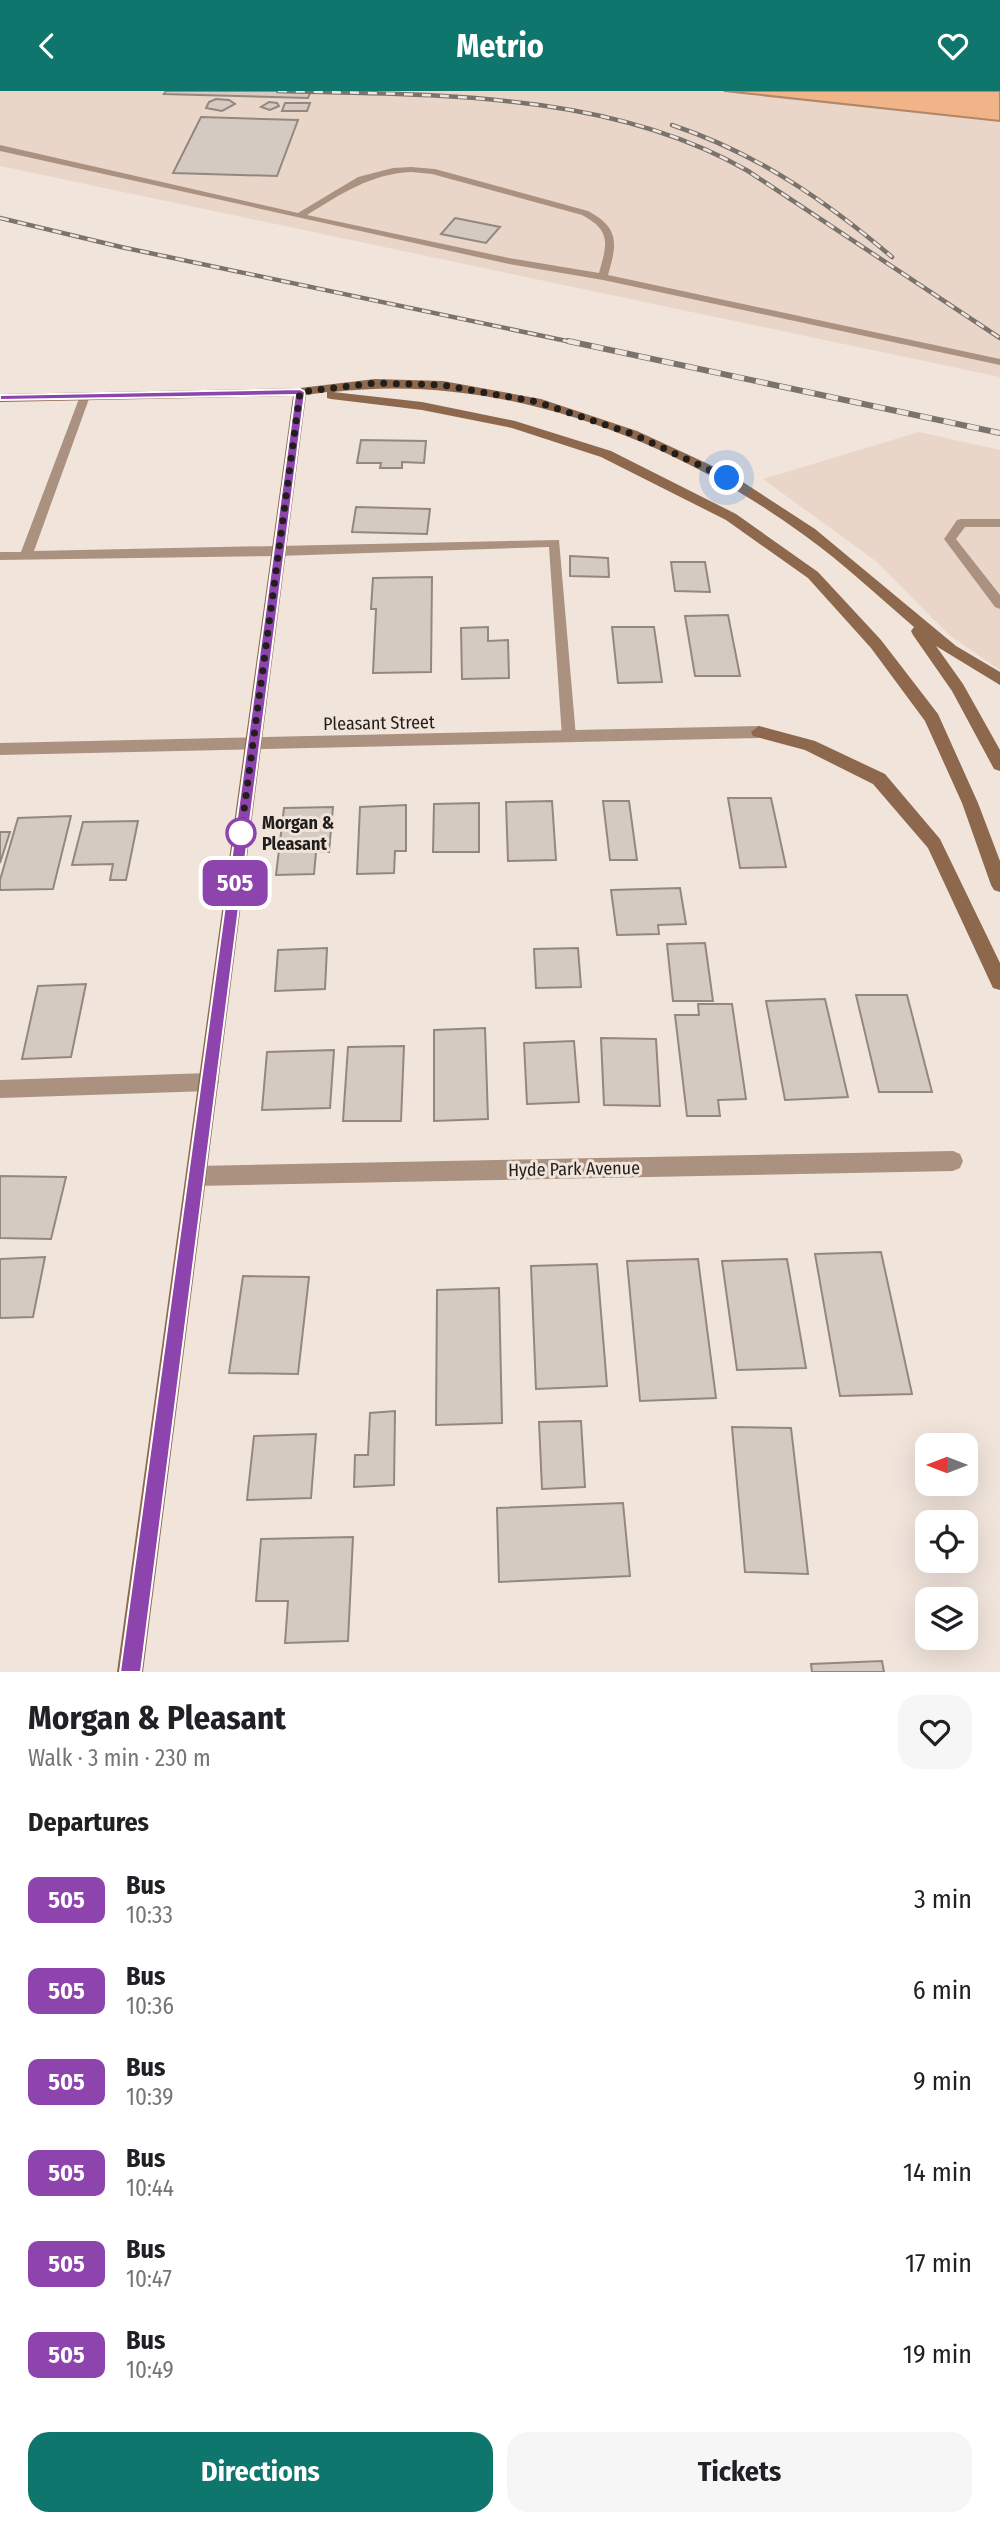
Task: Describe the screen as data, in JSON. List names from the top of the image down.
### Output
{
  "streets": {
    "street": ["Pleasant Street", "Hyde Park Avenue"]
  },
  "places": ["Morgan & Pleasant"],
  "lines": ["bus line 505"],
  "north": "left",
  "page": {
    "header": "Metrio",
    "on_map": "505",
    "heading": [
      ["Morgan & Pleasant", "Walk · 3 min · 230 m"],
      "Departures"
    ],
    "list": [
      {
        "mark": "505",
        "name": "Bus",
        "note": "10:33",
        "value": "3 min"
      },
      {
        "mark": "505",
        "name": "Bus",
        "note": "10:36",
        "value": "6 min"
      },
      {
        "mark": "505",
        "name": "Bus",
        "note": "10:39",
        "value": "9 min"
      },
      {
        "mark": "505",
        "name": "Bus",
        "note": "10:44",
        "value": "14 min"
      },
      {
        "mark": "505",
        "name": "Bus",
        "note": "10:47",
        "value": "17 min"
      },
      {
        "mark": "505",
        "name": "Bus",
        "note": "10:49",
        "value": "19 min"
      }
    ],
    "buttons": ["Directions", "Tickets"]
  }
}
